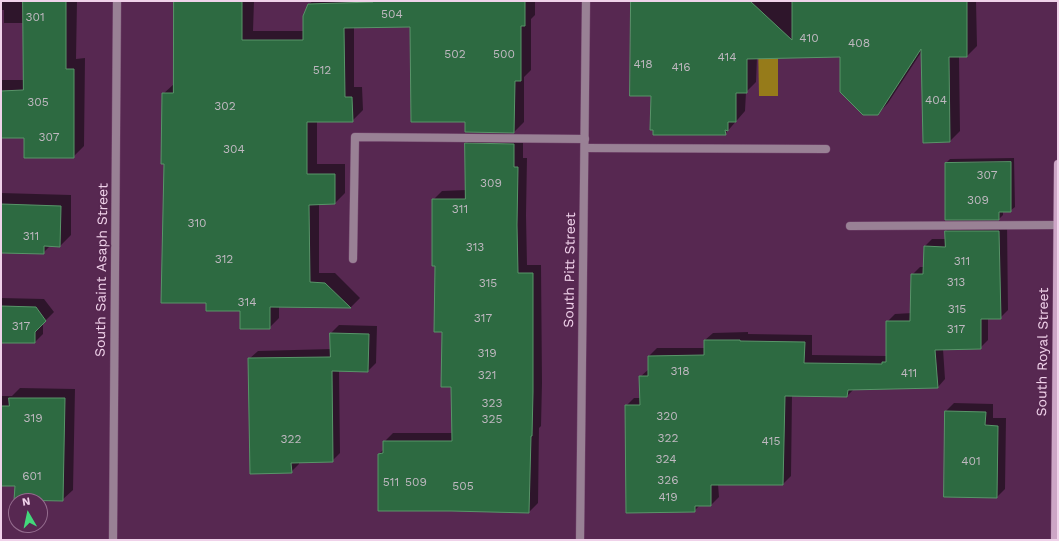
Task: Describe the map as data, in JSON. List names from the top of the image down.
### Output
{
  "streets": {
    "main road": ["South Royal Street"],
    "street": ["South Saint Asaph Street", "South Pitt Street"]
  },
  "house_numbers": [
    "504",
    "301",
    "410",
    "408",
    "502",
    "500",
    "414",
    "418",
    "416",
    "512",
    "404",
    "305",
    "302",
    "307",
    "304",
    "307",
    "309",
    "309",
    "311",
    "310",
    "311",
    "313",
    "312",
    "311",
    "313",
    "315",
    "314",
    "315",
    "317",
    "317",
    "317",
    "319",
    "318",
    "411",
    "321",
    "323",
    "320",
    "319",
    "325",
    "322",
    "322",
    "415",
    "324",
    "401",
    "601",
    "326",
    "511",
    "509",
    "505",
    "419"
  ],
  "north": "top"
}
